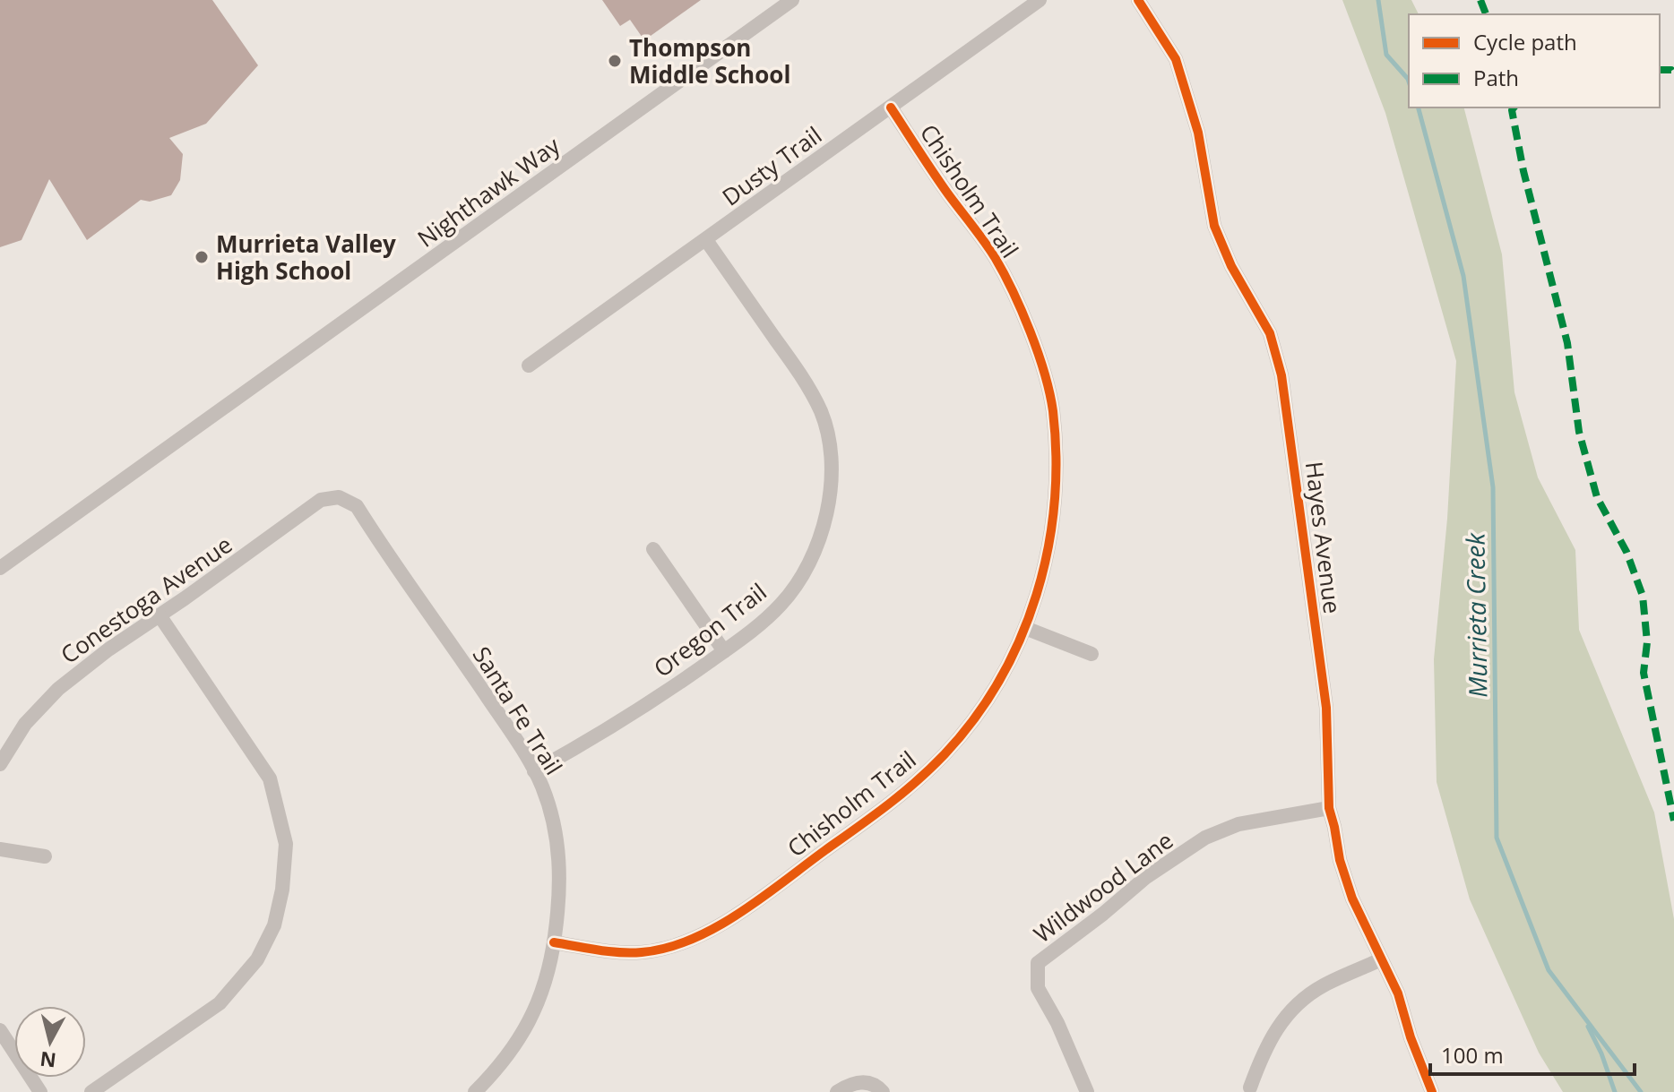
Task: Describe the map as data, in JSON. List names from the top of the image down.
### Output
{
  "streets": {
    "street": [
      "Dusty Trail",
      "Chisholm Trail",
      "Nighthawk Way",
      "Hayes Avenue",
      "Conestoga Avenue",
      "Oregon Trail",
      "Santa Fe Trail",
      "Wildwood Lane"
    ]
  },
  "crossings": [
    ["Dusty Trail", "Chisholm Trail"],
    ["Dusty Trail", "Oregon Trail"],
    ["Chisholm Trail", "Santa Fe Trail"],
    ["Hayes Avenue", "Wildwood Lane"],
    ["Conestoga Avenue", "Santa Fe Trail"],
    ["Oregon Trail", "Santa Fe Trail"]
  ],
  "water": ["Murrieta Creek"],
  "places": ["Thompson Middle School", "Murrieta Valley High School"],
  "legend": ["Cycle path", "Path"],
  "scale_bar": "100 m",
  "north": "bottom"
}
